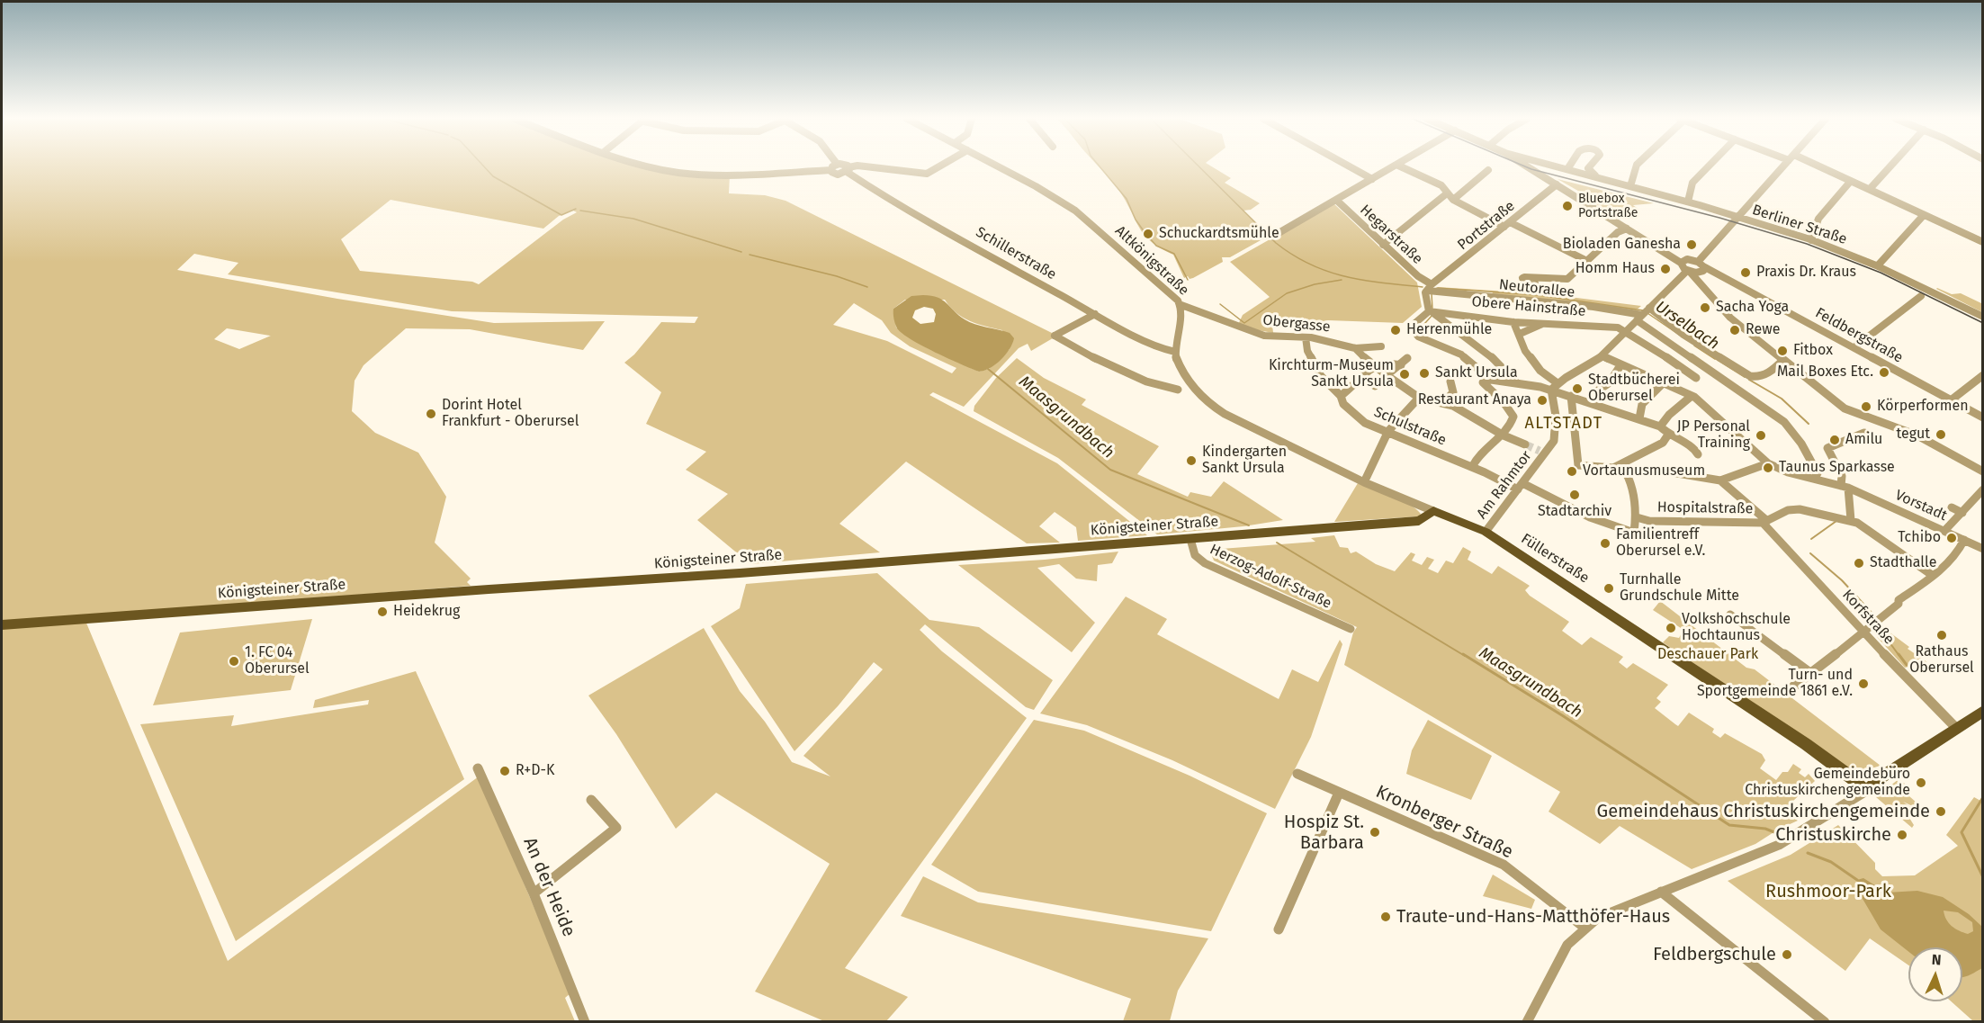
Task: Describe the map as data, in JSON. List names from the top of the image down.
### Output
{
  "streets": {
    "main road": ["Königsteiner Straße", "Füllerstraße"],
    "street": [
      "Berliner Straße",
      "Portstraße",
      "Hegarstraße",
      "Schillerstraße",
      "Altkönigstraße",
      "Neutorallee",
      "Obere Hainstraße",
      "Obergasse",
      "Feldbergstraße",
      "Schulstraße",
      "Am Rahmtor",
      "Vorstadt",
      "Hospitalstraße",
      "Herzog-Adolf-Straße",
      "Korfstraße",
      "Kronberger Straße",
      "An der Heide"
    ]
  },
  "crossings": [
    ["Portstraße", "Hegarstraße"],
    ["Portstraße", "Neutorallee"],
    ["Hegarstraße", "Neutorallee"],
    ["Schillerstraße", "Altkönigstraße"],
    ["Altkönigstraße", "Obergasse"],
    ["Obergasse", "Schulstraße"],
    ["Schulstraße", "Am Rahmtor"],
    ["Schulstraße", "Hospitalstraße"],
    ["Am Rahmtor", "Füllerstraße"],
    ["Hospitalstraße", "Korfstraße"],
    ["Königsteiner Straße", "Füllerstraße"],
    ["Königsteiner Straße", "Herzog-Adolf-Straße"]
  ],
  "districts": ["ALTSTADT"],
  "water": ["Urselbach", "Maasgrundbach"],
  "parks": ["Deschauer Park", "Rushmoor-Park"],
  "places": [
    "Bluebox Portstraße",
    "Schuckardtsmühle",
    "Bioladen Ganesha",
    "Homm Haus",
    "Praxis Dr. Kraus",
    "Sacha Yoga",
    "Herrenmühle",
    "Rewe",
    "Fitbox",
    "Mail Boxes Etc.",
    "Sankt Ursula",
    "Kirchturm-Museum Sankt Ursula",
    "Stadtbücherei Oberursel",
    "Restaurant Anaya",
    "Körperformen",
    "Dorint Hotel Frankfurt - Oberursel",
    "tegut",
    "JP Personal Training",
    "Amilu",
    "Kindergarten Sankt Ursula",
    "Taunus Sparkasse",
    "Vortaunusmuseum",
    "Stadtarchiv",
    "Tchibo",
    "Familientreff Oberursel e.V.",
    "Stadthalle",
    "Turnhalle Grundschule Mitte",
    "Heidekrug",
    "Volkshochschule Hochtaunus",
    "Rathaus Oberursel",
    "1. FC 04 Oberursel",
    "Turn- und Sportgemeinde 1861 e.V.",
    "R+D-K",
    "Gemeindebüro Christuskirchengemeinde",
    "Gemeindehaus Christuskirchengemeinde",
    "Hospiz St. Barbara",
    "Christuskirche",
    "Traute-und-Hans-Matthöfer-Haus",
    "Feldbergschule"
  ],
  "north": "top"
}
